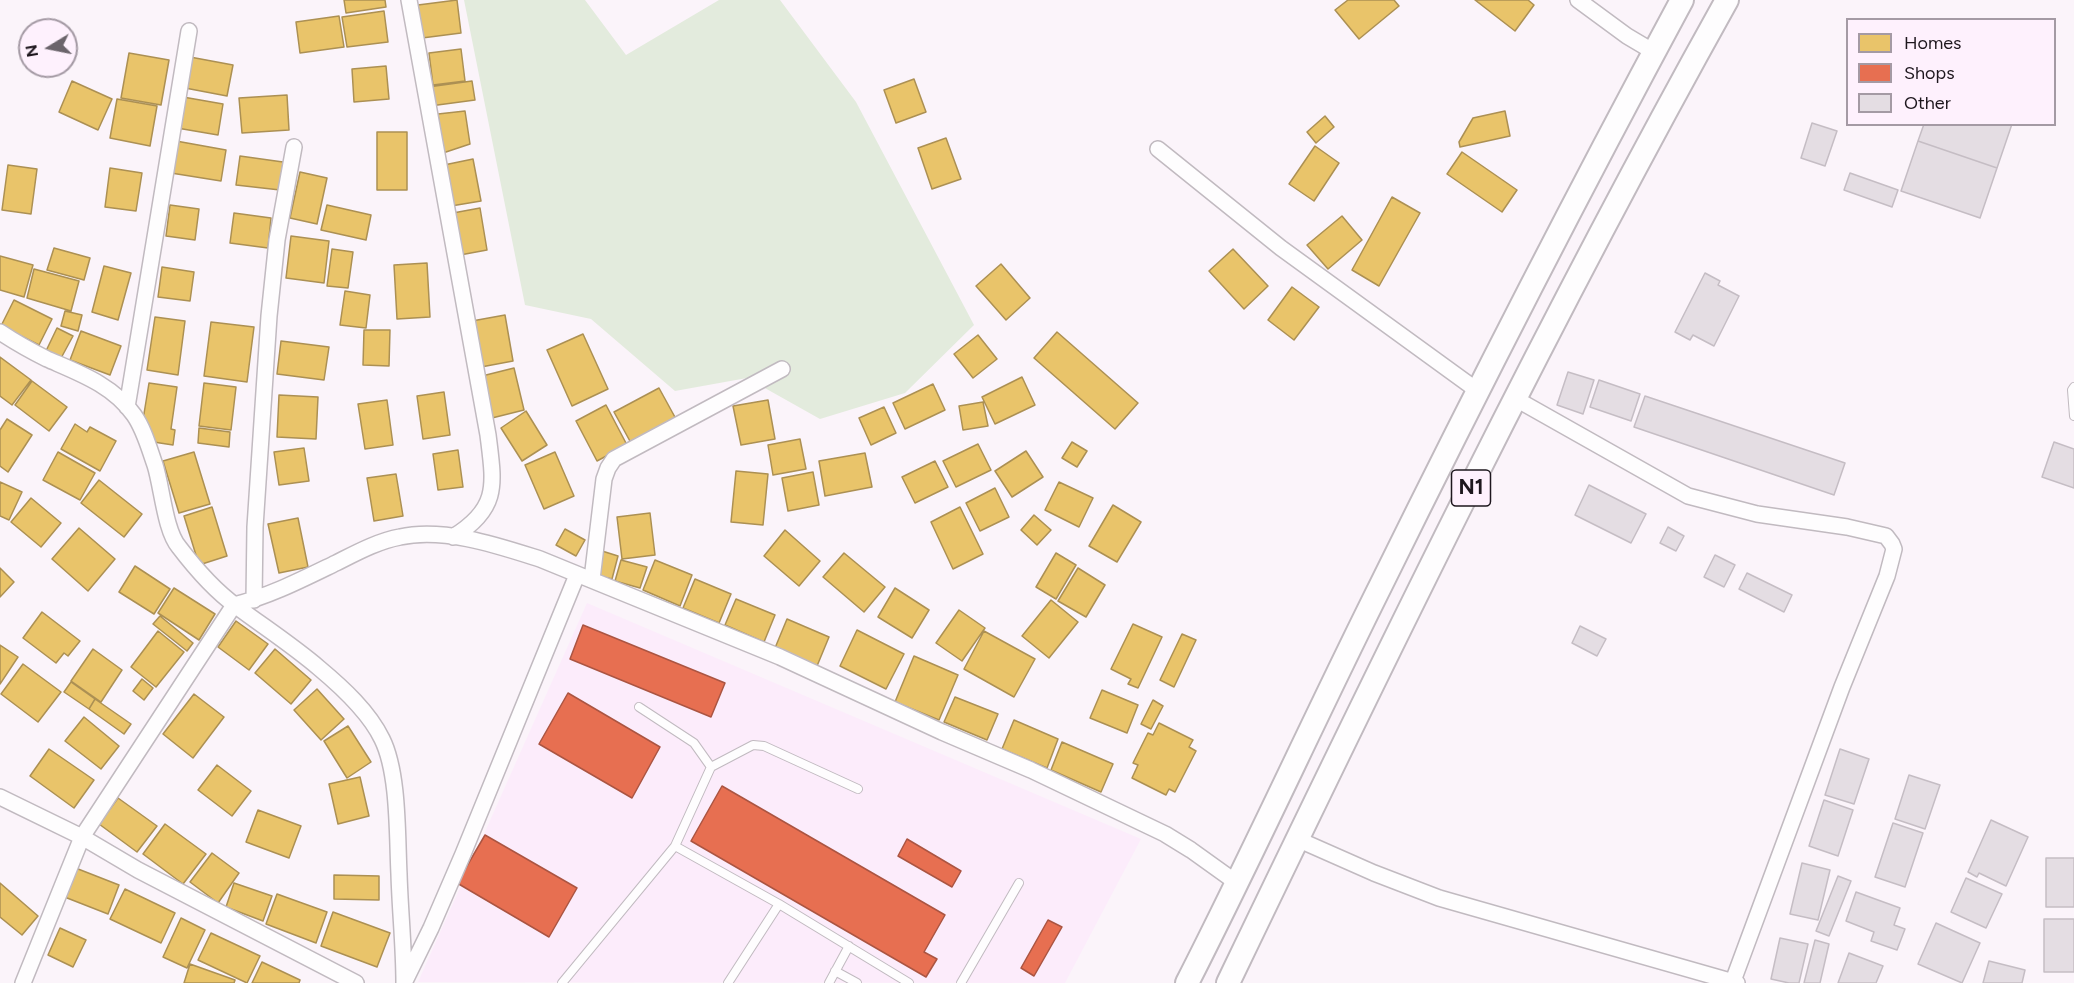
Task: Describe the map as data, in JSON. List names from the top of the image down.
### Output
{
  "streets": {
    "main road": ["N1"]
  },
  "legend": ["Homes", "Shops", "Other"],
  "north": "left"
}
